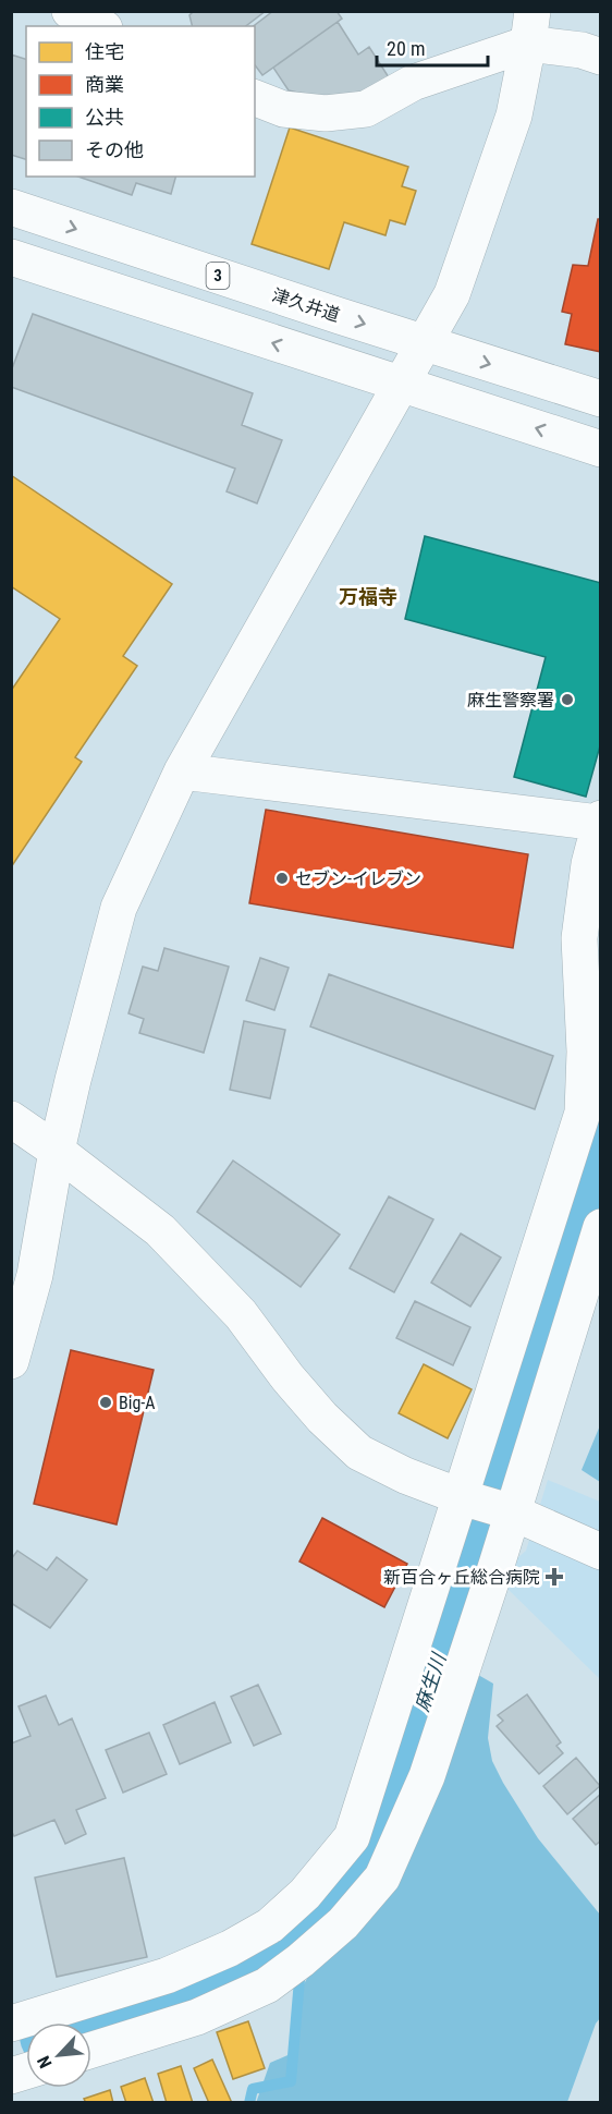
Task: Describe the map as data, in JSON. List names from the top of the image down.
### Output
{
  "streets": {
    "street": ["3", "津久井道"]
  },
  "districts": ["万福寺"],
  "water": ["麻生川"],
  "places": {
    "other": ["麻生警察署", "セブン-イレブン", "Big-A"],
    "health": ["新百合ヶ丘総合病院"]
  },
  "legend": [
    "住宅",
    "商業",
    "公共",
    "その他"
  ],
  "scale_bar": "20 m",
  "north": "bottom left"
}
